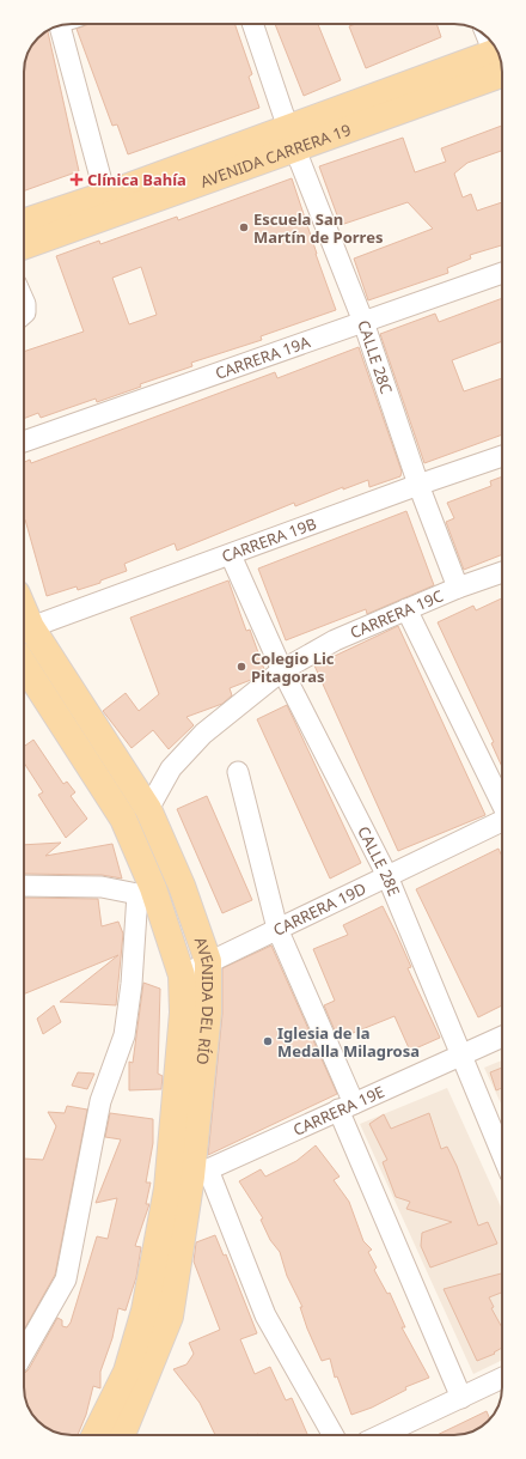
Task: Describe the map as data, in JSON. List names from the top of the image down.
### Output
{
  "streets": {
    "main road": ["AVENIDA CARRERA 19", "AVENIDA DEL RÍO"],
    "street": [
      "CALLE 28C",
      "CARRERA 19A",
      "CARRERA 19B",
      "CARRERA 19C",
      "CALLE 28E",
      "CARRERA 19D",
      "CARRERA 19E"
    ]
  },
  "crossings": [
    ["AVENIDA CARRERA 19", "CALLE 28C"],
    ["CALLE 28C", "CARRERA 19A"],
    ["CALLE 28C", "CARRERA 19B"],
    ["CALLE 28C", "CARRERA 19C"],
    ["CARRERA 19B", "CALLE 28E"],
    ["CARRERA 19B", "AVENIDA DEL RÍO"],
    ["CARRERA 19C", "CALLE 28E"],
    ["CARRERA 19C", "AVENIDA DEL RÍO"],
    ["CALLE 28E", "CARRERA 19D"],
    ["CALLE 28E", "CARRERA 19E"],
    ["CARRERA 19D", "AVENIDA DEL RÍO"],
    ["AVENIDA DEL RÍO", "CARRERA 19E"]
  ],
  "places": {
    "health": ["Clínica Bahía"],
    "other": ["Escuela San Martín de Porres", "Colegio Lic Pitagoras", "Iglesia de la Medalla Milagrosa"]
  }
}
